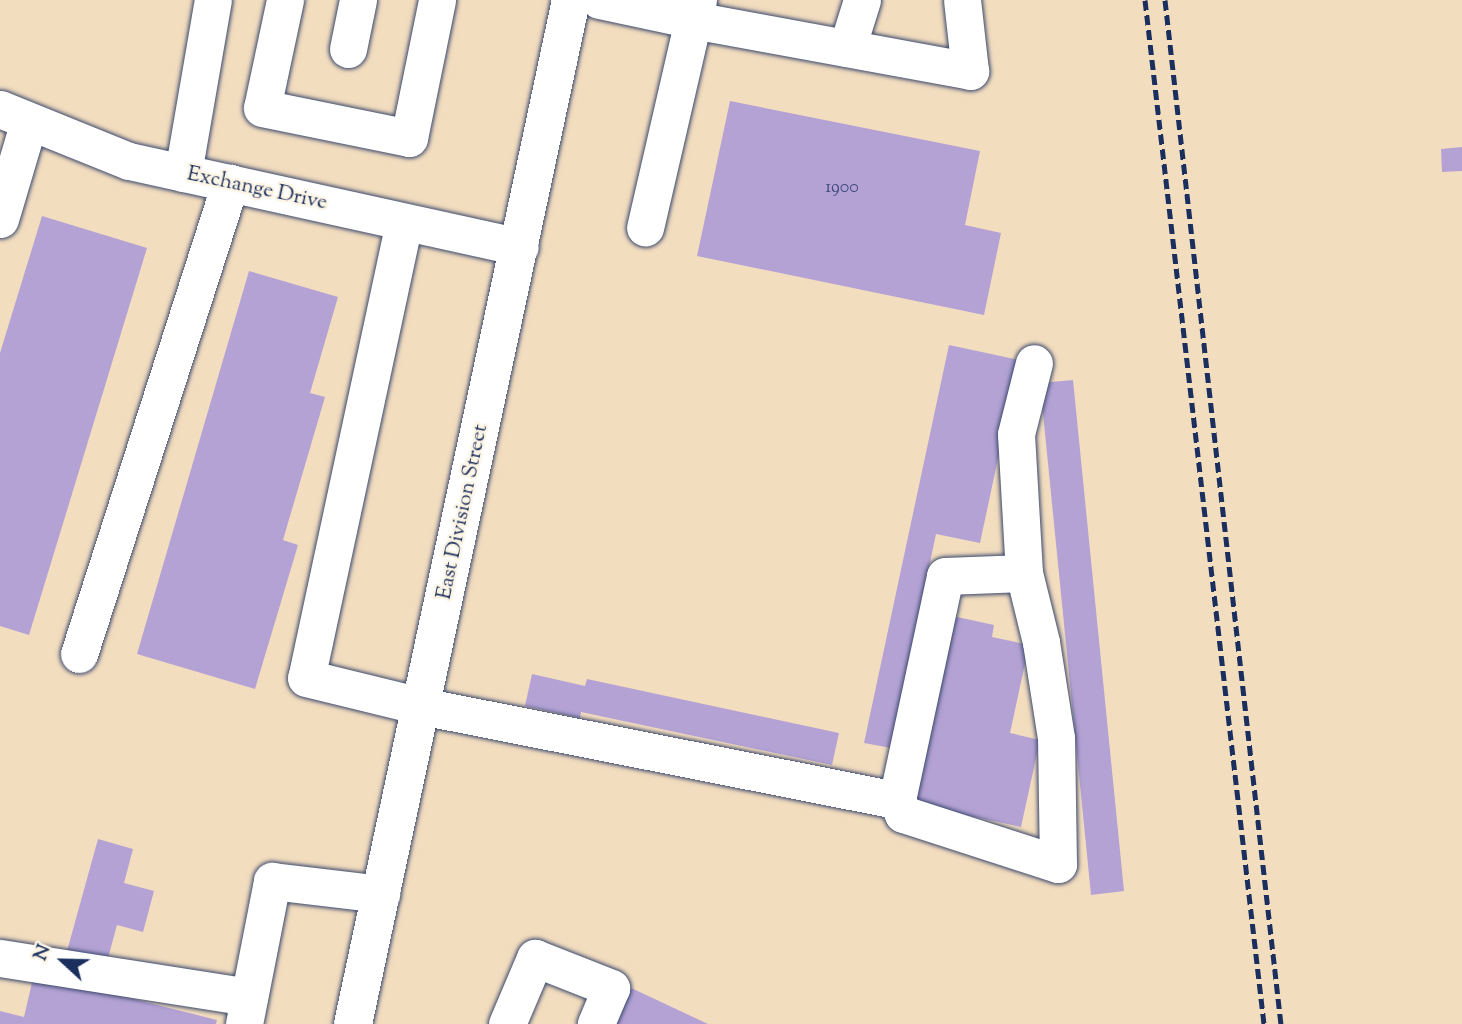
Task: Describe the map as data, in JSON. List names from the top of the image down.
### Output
{
  "streets": {
    "main road": ["East Division Street"],
    "street": ["Exchange Drive"]
  },
  "crossings": [
    ["Exchange Drive", "East Division Street"]
  ],
  "house_numbers": ["1900"],
  "north": "left"
}
